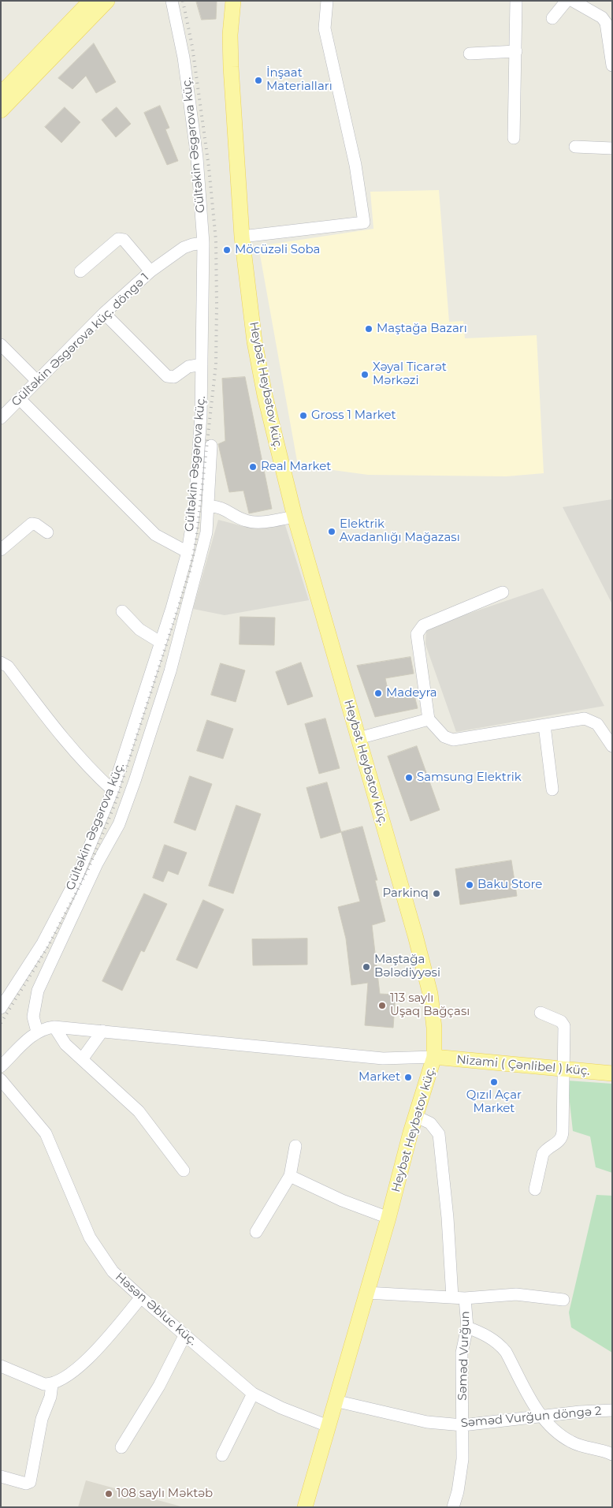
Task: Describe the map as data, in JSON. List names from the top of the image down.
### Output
{
  "streets": {
    "main road": ["Heybət Heybətov küç.", "Nizami ( Çənlibel ) küç."],
    "street": [
      "Gültəkin Əsgərova küç.",
      "Gültəkin Əsgərova küç. döngə 1",
      "Həsən Əbluc küç.",
      "Səməd Vurğun",
      "Səməd Vurğun döngə 2"
    ]
  },
  "crossings": [
    ["Gültəkin Əsgərova küç.", "Gültəkin Əsgərova küç. döngə 1"],
    ["Heybət Heybətov küç.", "Nizami ( Çənlibel ) küç."],
    ["Heybət Heybətov küç.", "Həsən Əbluc küç."],
    ["Heybət Heybətov küç.", "Səməd Vurğun"],
    ["Heybət Heybətov küç.", "Səməd Vurğun döngə 2"],
    ["Səməd Vurğun", "Səməd Vurğun döngə 2"]
  ],
  "places": [
    "İnşaat Materialları",
    "Möcüzəli Soba",
    "Maştağa Bazarı",
    "Xəyal Ticarət Mərkəzi",
    "Gross 1 Market",
    "Real Market",
    "Elektrik Avadanlığı Mağazası",
    "Madeyra",
    "Samsung Elektrik",
    "Baku Store",
    "Parkinq",
    "Maştağa Bələdiyyəsi",
    "113 saylı Uşaq Bağçası",
    "Market",
    "Qızıl Açar Market",
    "108 saylı Məktəb"
  ]
}
